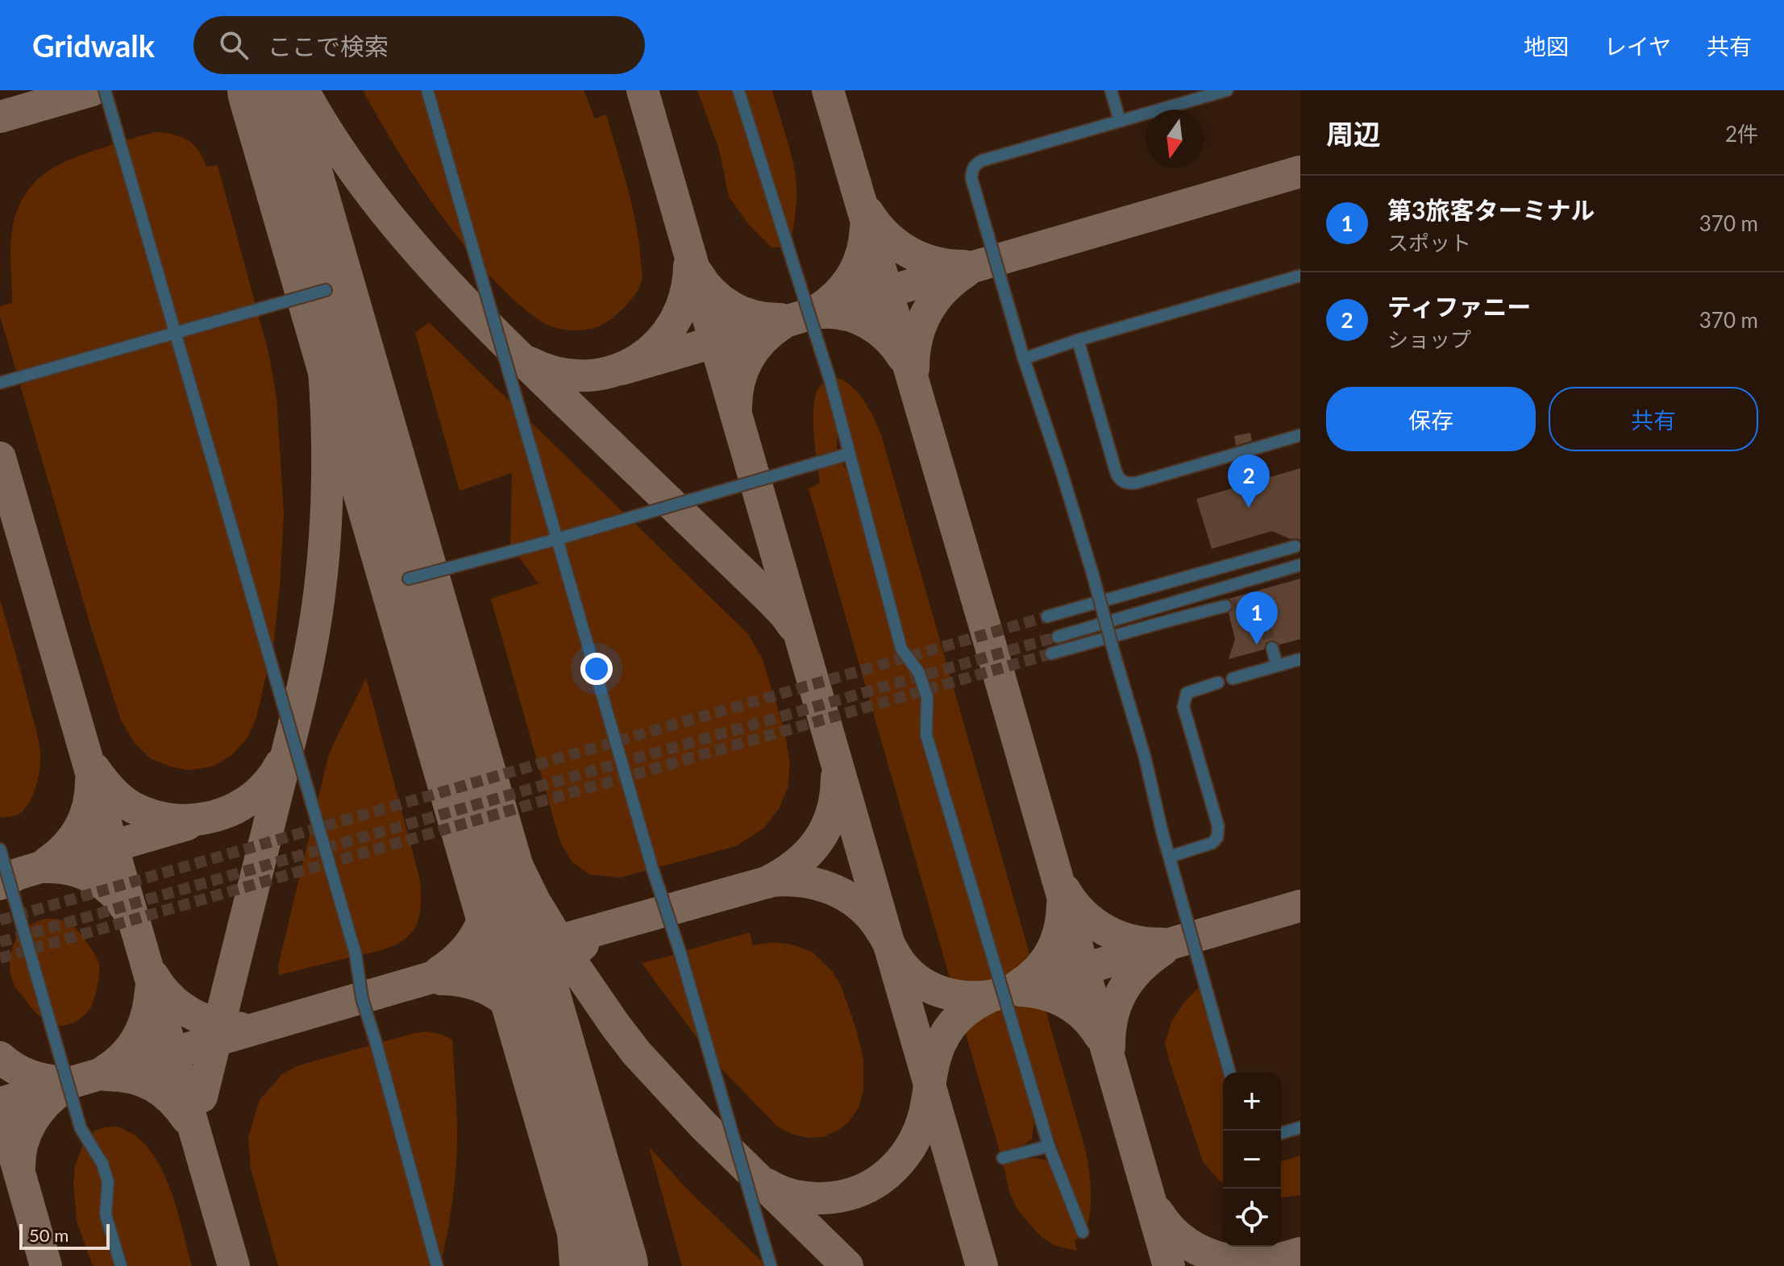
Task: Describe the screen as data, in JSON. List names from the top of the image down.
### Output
{
  "scale_bar": "50 m",
  "north": "bottom",
  "page": {
    "header": "Gridwalk",
    "search": "ここで検索",
    "nav": ["地図", "レイヤ", "共有"],
    "heading": ["周辺", "2件"],
    "list": [
      {
        "mark": "1",
        "name": "第3旅客ターミナル",
        "note": "スポット",
        "value": "370 m"
      },
      {
        "mark": "2",
        "name": "ティファニー",
        "note": "ショップ",
        "value": "370 m"
      }
    ],
    "buttons": ["保存", "共有"],
    "pins": ["2", "1"],
    "map_buttons": ["+", "−"],
    "scale": "50 m"
  }
}
